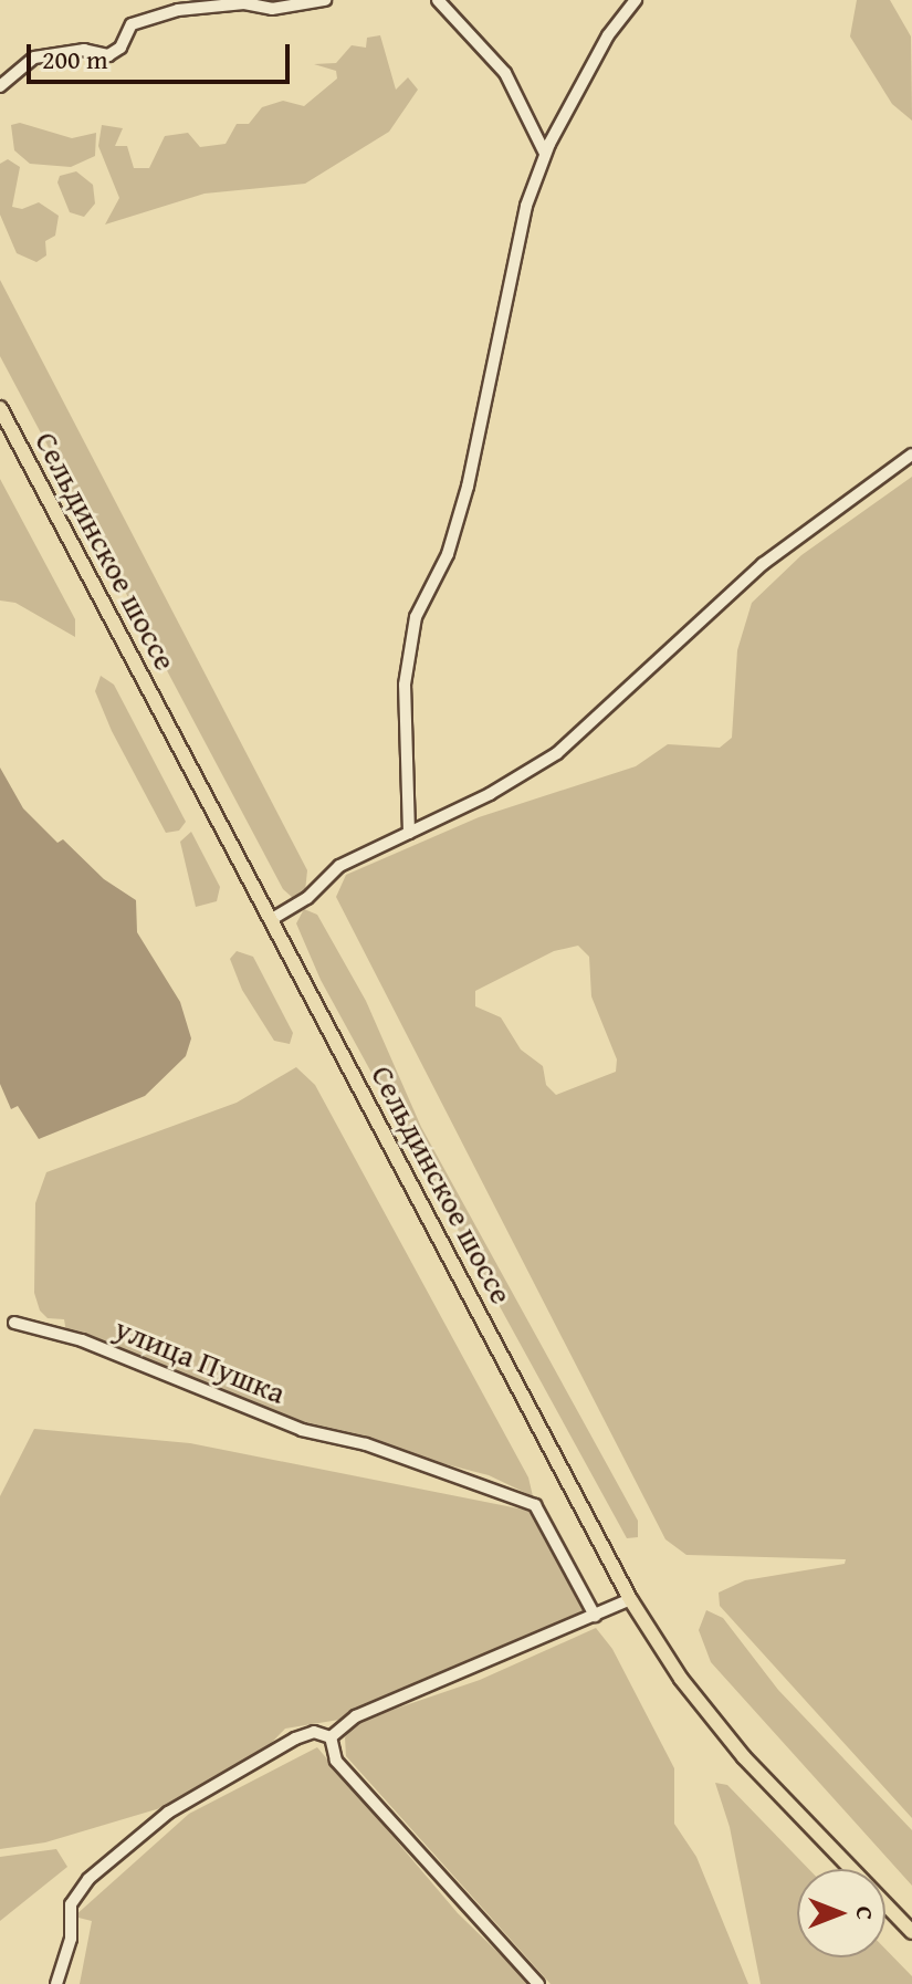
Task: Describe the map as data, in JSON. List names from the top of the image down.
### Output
{
  "streets": {
    "main road": ["Сельдинское шоссе"],
    "street": ["улица Пушка"]
  },
  "scale_bar": "200 m",
  "north": "right"
}
